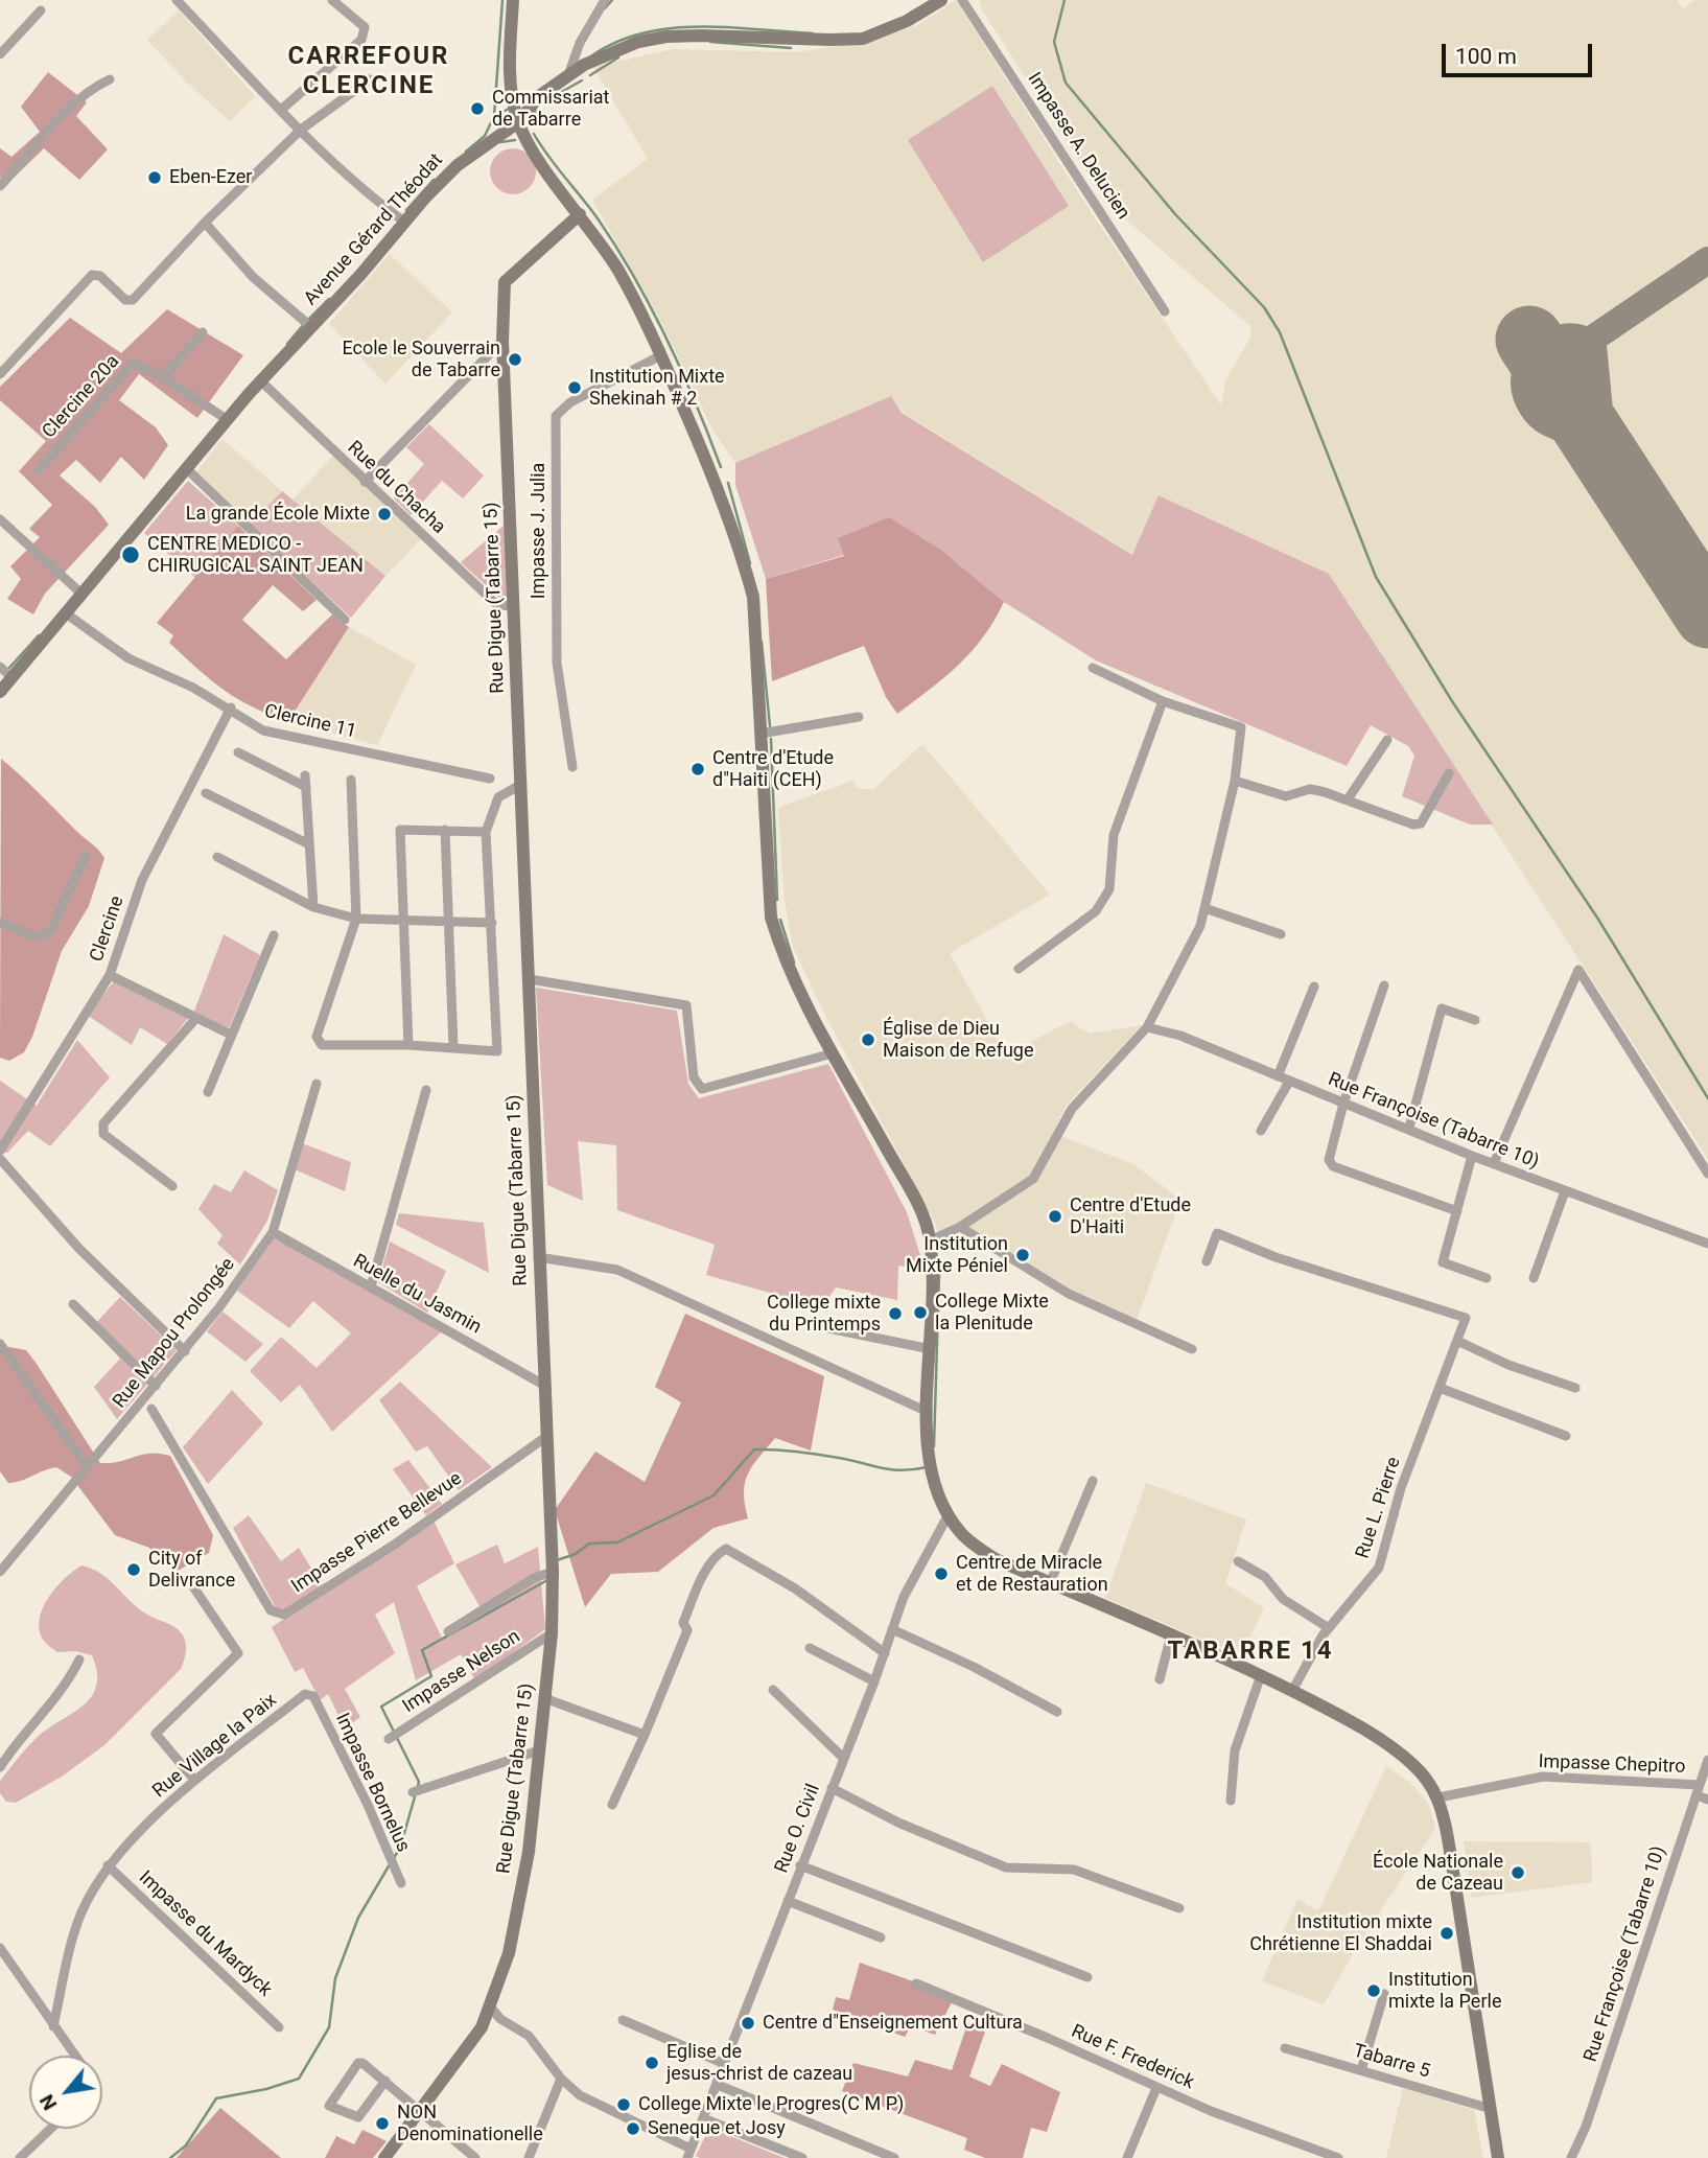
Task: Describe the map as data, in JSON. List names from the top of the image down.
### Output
{
  "streets": {
    "street": [
      "Impasse A. Delucien",
      "Avenue Gérard Théodat",
      "Clercine 20a",
      "Rue du Chacha",
      "Impasse J. Julia",
      "Rue Digue (Tabarre 15)",
      "Clercine 11",
      "Clercine",
      "Rue Françoise (Tabarre 10)",
      "Ruelle du Jasmin",
      "Rue Mapou Prolongée",
      "Rue L. Pierre",
      "Impasse Pierre Bellevue",
      "Impasse Nelson",
      "Rue Village la Paix",
      "Impasse Chepitro",
      "Impasse Bornelus",
      "Rue O. Civil",
      "Impasse du Mardyck",
      "Rue F. Frederick",
      "Tabarre 5"
    ]
  },
  "crossings": [
    ["Avenue Gérard Théodat", "Clercine 20a"],
    ["Avenue Gérard Théodat", "Rue du Chacha"],
    ["Avenue Gérard Théodat", "Clercine 11"],
    ["Rue du Chacha", "Rue Digue (Tabarre 15)"],
    ["Rue Digue (Tabarre 15)", "Ruelle du Jasmin"],
    ["Rue Digue (Tabarre 15)", "Impasse Pierre Bellevue"],
    ["Rue Digue (Tabarre 15)", "Impasse Nelson"],
    ["Clercine 11", "Clercine"],
    ["Rue Françoise (Tabarre 10)", "Impasse Chepitro"],
    ["Ruelle du Jasmin", "Rue Mapou Prolongée"],
    ["Rue Village la Paix", "Impasse Bornelus"],
    ["Rue Village la Paix", "Impasse du Mardyck"]
  ],
  "districts": ["CARREFOUR CLERCINE", "TABARRE 14"],
  "places": [
    "Commissariat de Tabarre",
    "Eben-Ezer",
    "Ecole le Souverrain de Tabarre",
    "Institution Mixte Shekinah # 2",
    "La grande École Mixte",
    "CENTRE MEDICO - CHIRUGICAL SAINT JEAN",
    "Centre d'Etude d\"Haiti (CEH)",
    "Église de Dieu Maison de Refuge",
    "Centre d'Etude D'Haiti",
    "Institution Mixte Péniel",
    "College Mixte la Plenitude",
    "College mixte du Printemps",
    "City of Delivrance",
    "Centre de Miracle et de Restauration",
    "École Nationale de Cazeau",
    "Institution mixte Chrétienne El Shaddai",
    "Institution mixte la Perle",
    "Centre d\"Enseignement Cultura",
    "Eglise de jesus-christ de cazeau",
    "College Mixte le Progres(C M P)",
    "NON Denominationelle",
    "Seneque et Josy"
  ],
  "scale_bar": "100 m",
  "north": "bottom left"
}
